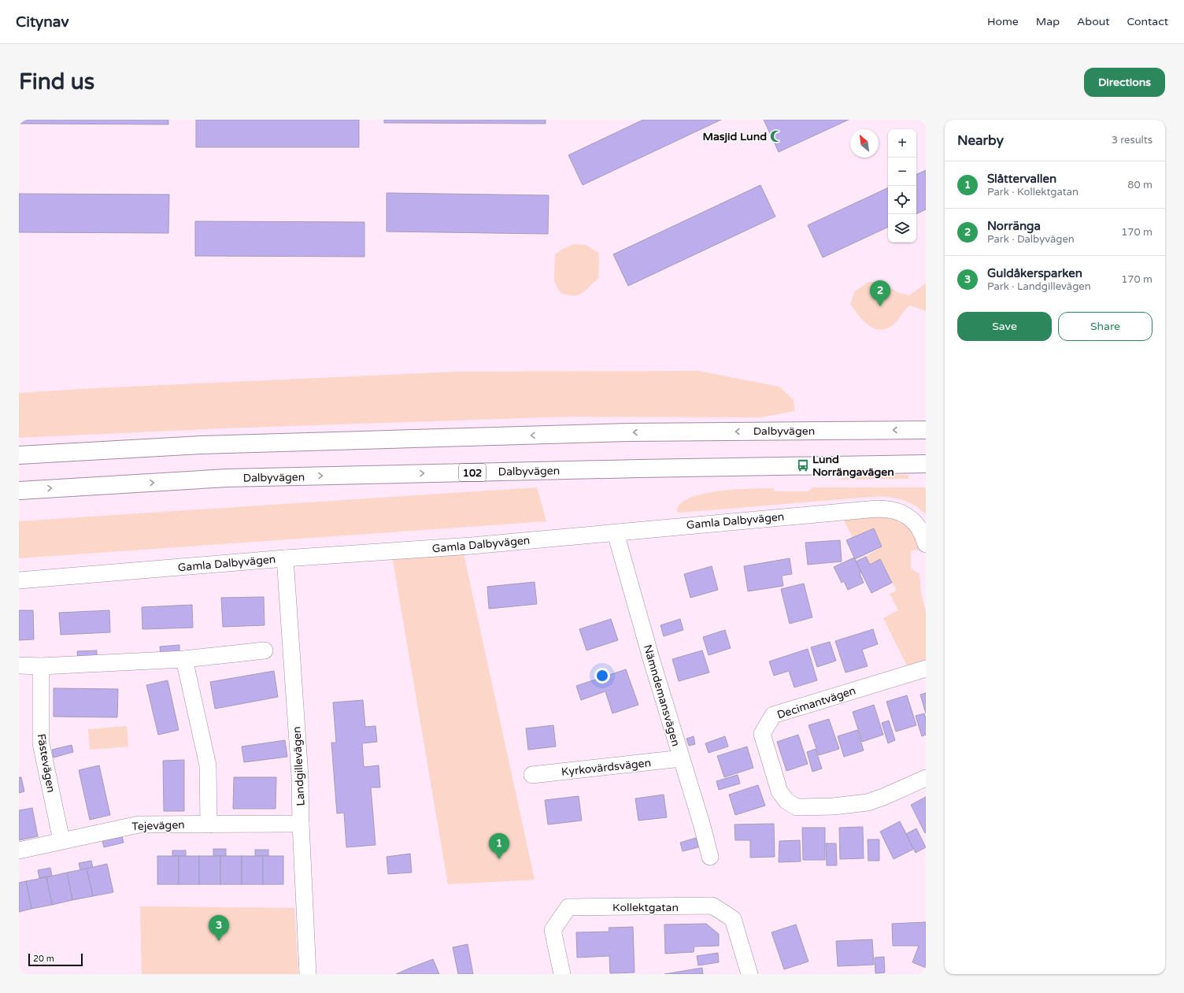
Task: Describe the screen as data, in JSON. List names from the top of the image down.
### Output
{
  "streets": {
    "main road": ["Dalbyvägen", "102"],
    "street": [
      "Gamla Dalbyvägen",
      "Nämndemansvägen",
      "Decimantvägen",
      "Fästevägen",
      "Landgillevägen",
      "Kyrkovärdsvägen",
      "Tejevägen",
      "Kollektgatan"
    ]
  },
  "crossings": [
    ["Gamla Dalbyvägen", "Nämndemansvägen"],
    ["Gamla Dalbyvägen", "Landgillevägen"],
    ["Nämndemansvägen", "Kyrkovärdsvägen"],
    ["Fästevägen", "Tejevägen"],
    ["Landgillevägen", "Tejevägen"]
  ],
  "places": {
    "mosque": ["Masjid Lund"],
    "bus stop": ["Lund Norrängavägen"]
  },
  "scale_bar": "20 m",
  "north": "top left",
  "page": {
    "header": "Citynav",
    "nav": [
      "Home",
      "Map",
      "About",
      "Contact"
    ],
    "buttons": [
      "Directions",
      ["Save", "Share"]
    ],
    "title": "Find us",
    "heading": ["Nearby", "3 results"],
    "map_buttons": ["+", "−"],
    "list": [
      {
        "mark": "1",
        "name": "Slåttervallen",
        "note": "Park · Kollektgatan",
        "value": "80 m"
      },
      {
        "mark": "2",
        "name": "Norränga",
        "note": "Park · Dalbyvägen",
        "value": "170 m"
      },
      {
        "mark": "3",
        "name": "Guldåkersparken",
        "note": "Park · Landgillevägen",
        "value": "170 m"
      }
    ],
    "pins": ["2", "1", "3"],
    "scale": "20 m"
  }
}
